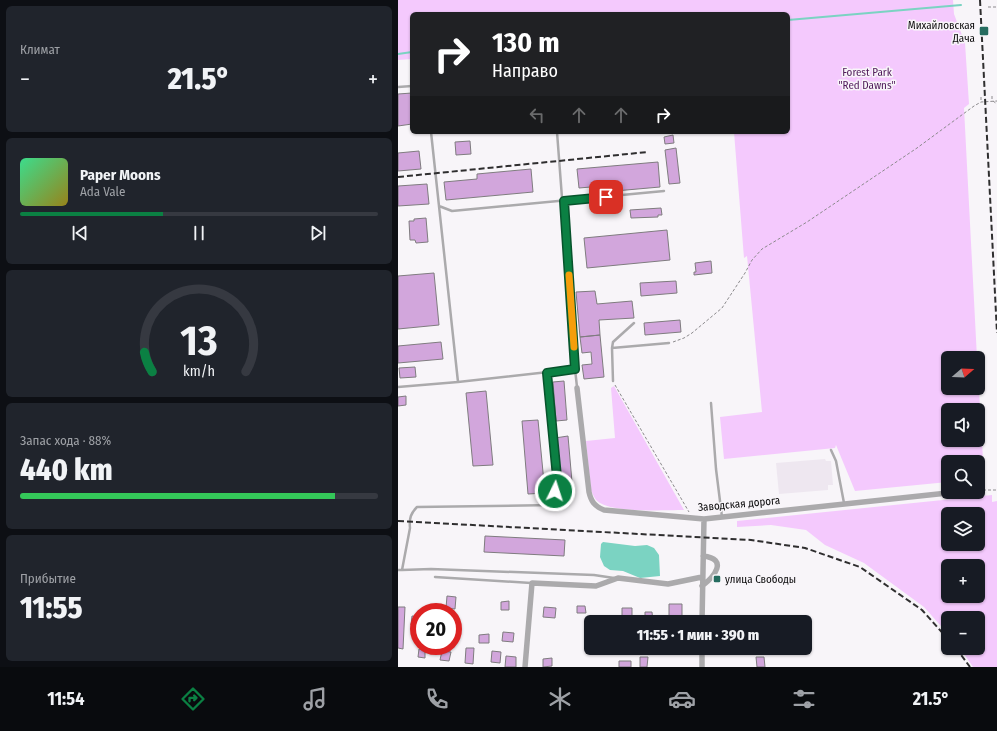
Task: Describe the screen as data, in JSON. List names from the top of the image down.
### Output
{
  "streets": {
    "street": ["Заводская дорога"]
  },
  "parks": ["Forest Park \"Red Dawns\""],
  "places": {
    "transit": ["Михайловская Дача", "улица Свободы"]
  },
  "north": "right",
  "page": {
    "tile": [
      "Климат",
      ["Запас хода · 88%", "440 km"],
      ["Прибытие", "11:55"]
    ],
    "turn": ["130 m", "Направо"],
    "heat": ["−", "21.5°", "+"],
    "song": ["Paper Moons", "Ada Vale"],
    "map_buttons": ["+", "−"],
    "limit": "20",
    "trip": "11:55 · 1 мин · 390 m",
    "tabs": ["11:54", "21.5°"],
    "gauge": ["13", "km/h"]
  }
}
